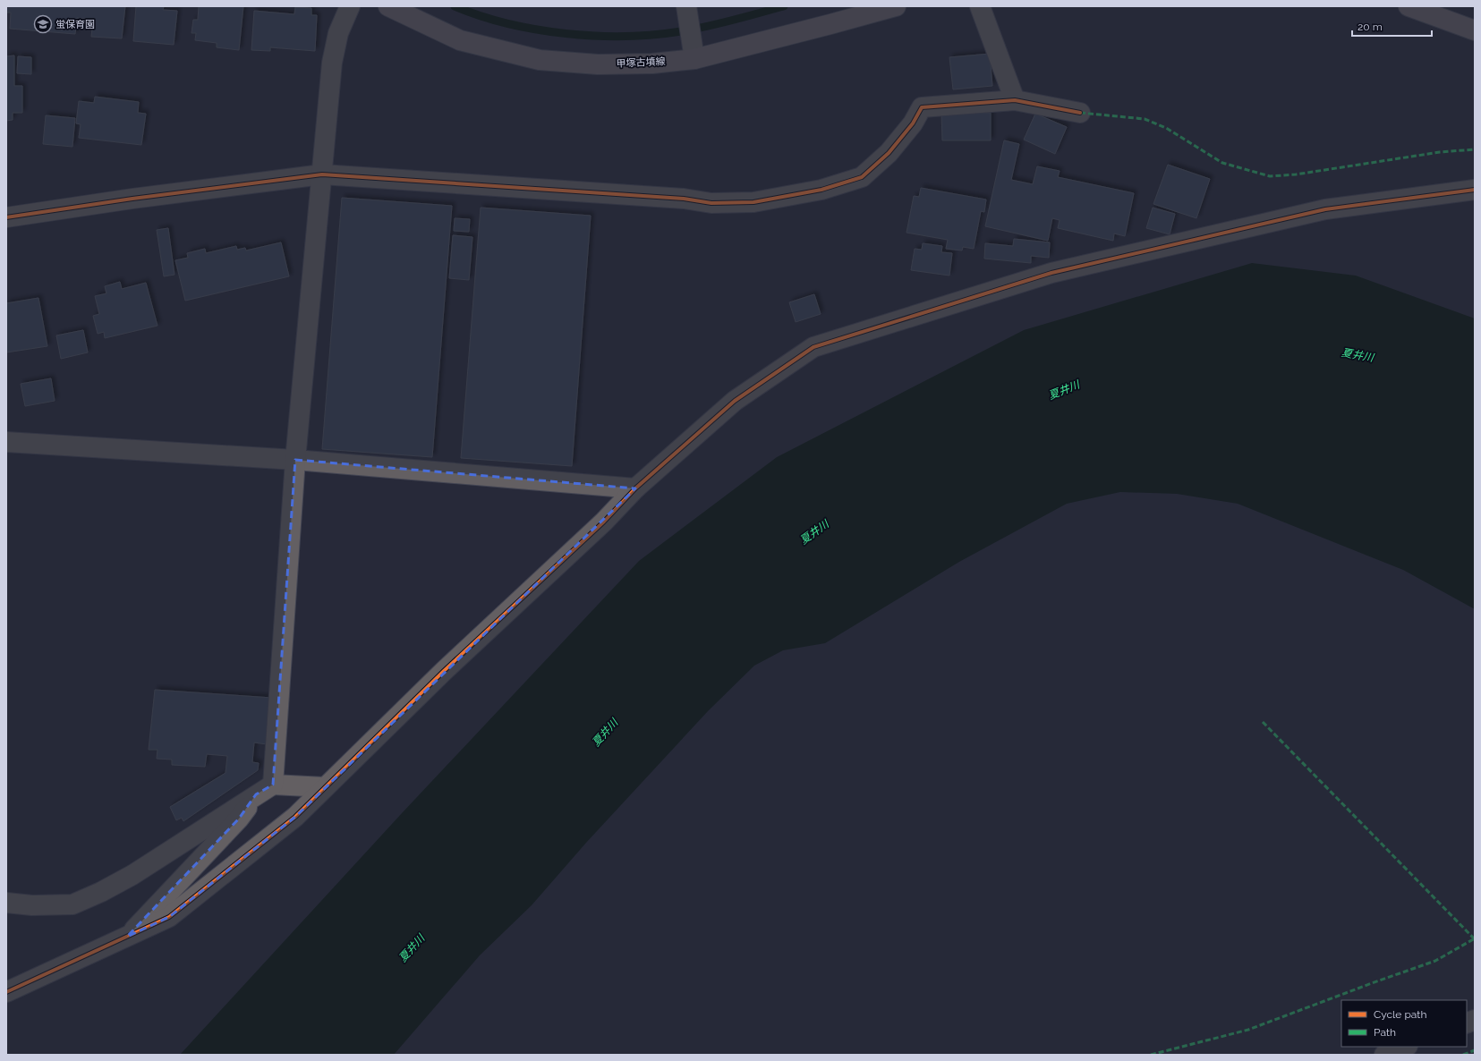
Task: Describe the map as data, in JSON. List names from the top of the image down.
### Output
{
  "streets": {
    "main road": ["甲塚古墳線"]
  },
  "water": ["夏井川"],
  "places": {
    "school or university": ["蛍保育園"]
  },
  "legend": ["Cycle path", "Path"],
  "scale_bar": "20 m"
}
